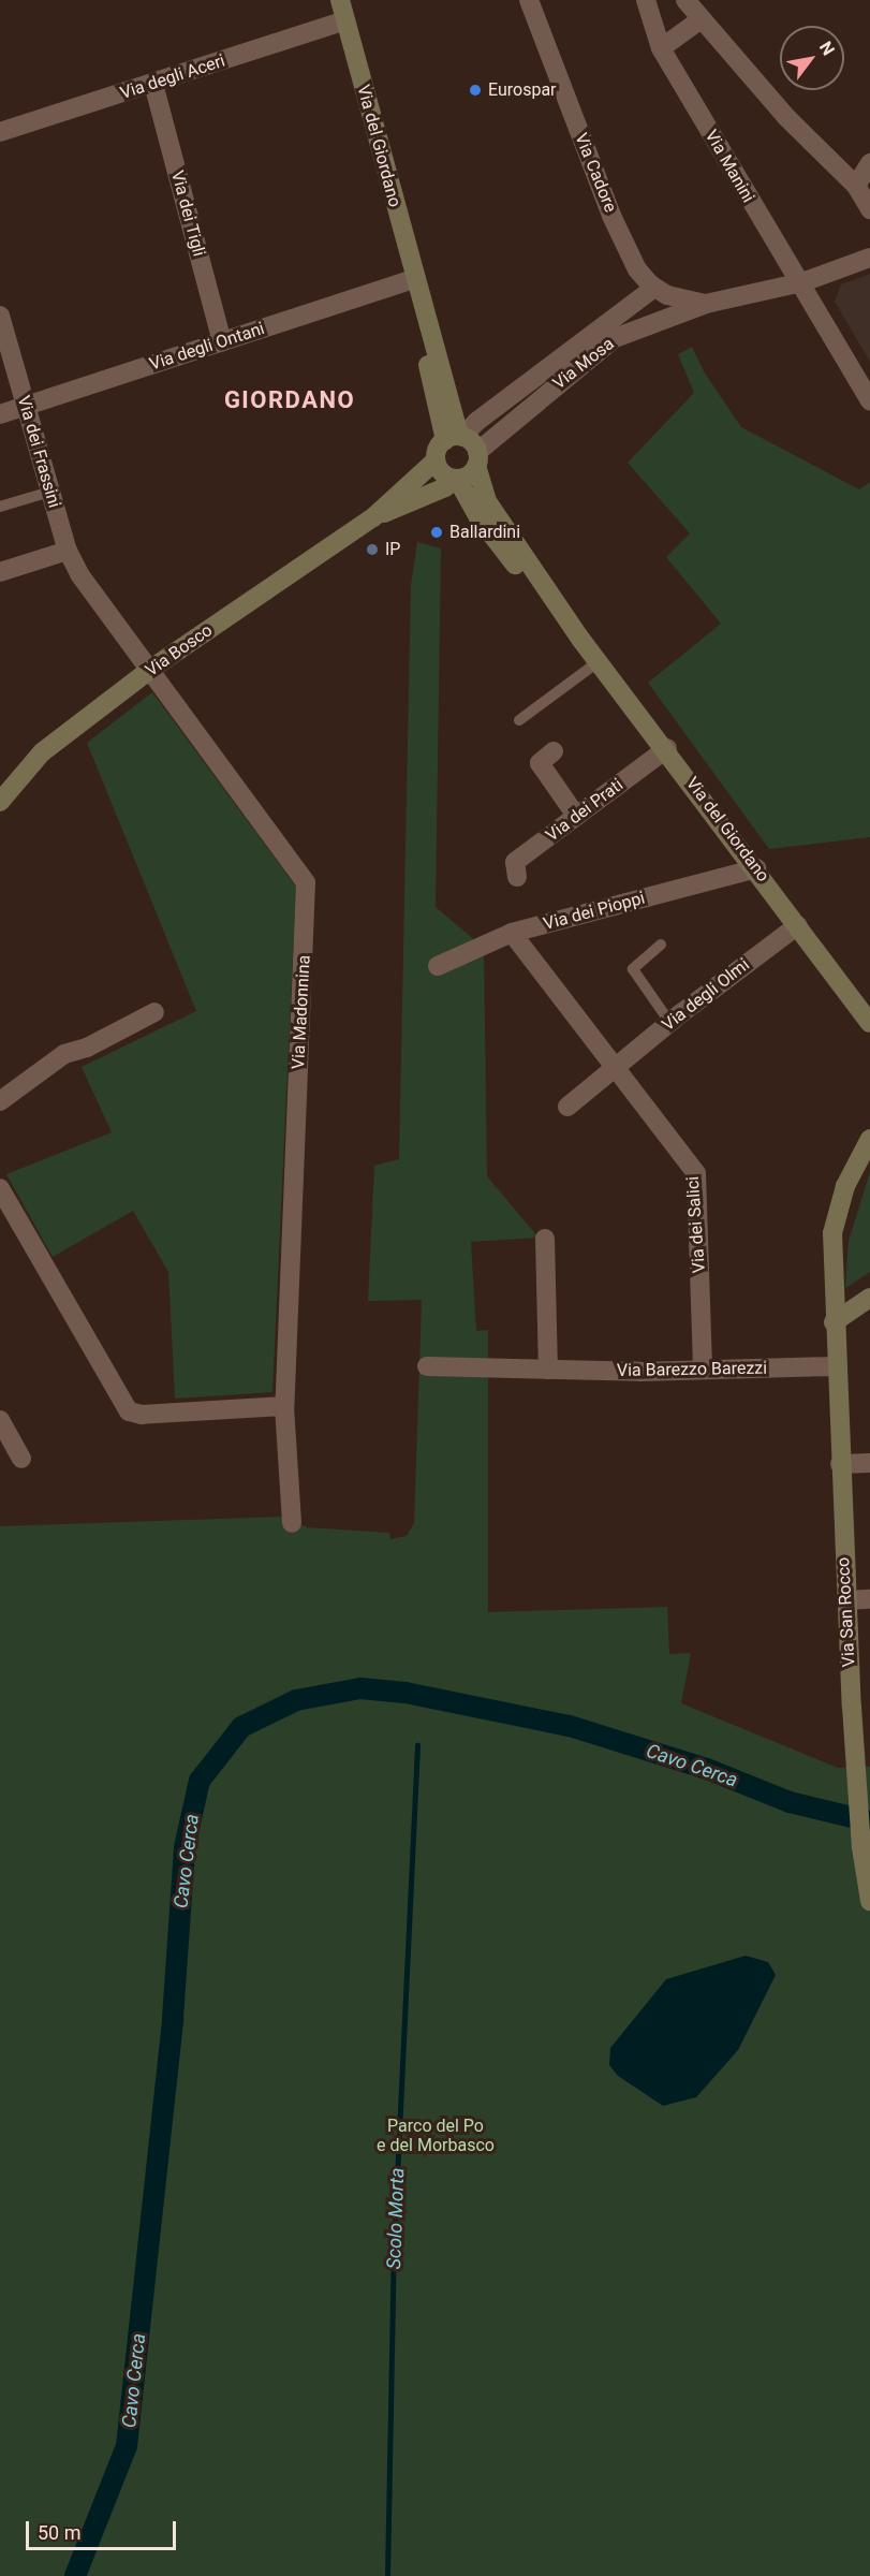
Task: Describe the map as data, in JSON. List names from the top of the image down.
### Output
{
  "streets": {
    "street": [
      "Via degli Aceri",
      "Via del Giordano",
      "Via Manini",
      "Via Cadore",
      "Via dei Tigli",
      "Via degli Ontani",
      "Via Mosa",
      "Via dei Frassini",
      "Via Bosco",
      "Via dei Prati",
      "Via dei Pioppi",
      "Via degli Olmi",
      "Via Madonnina",
      "Via dei Salici",
      "Via Barezzo Barezzi",
      "Via San Rocco"
    ]
  },
  "crossings": [
    ["Via degli Aceri", "Via del Giordano"],
    ["Via degli Aceri", "Via dei Tigli"],
    ["Via del Giordano", "Via degli Ontani"],
    ["Via del Giordano", "Via Mosa"],
    ["Via del Giordano", "Via Bosco"],
    ["Via del Giordano", "Via dei Prati"],
    ["Via del Giordano", "Via dei Pioppi"],
    ["Via del Giordano", "Via degli Olmi"],
    ["Via Manini", "Via Mosa"],
    ["Via dei Tigli", "Via degli Ontani"],
    ["Via degli Ontani", "Via dei Frassini"],
    ["Via Mosa", "Via Bosco"],
    ["Via dei Frassini", "Via Bosco"],
    ["Via dei Frassini", "Via Madonnina"],
    ["Via Bosco", "Via Madonnina"],
    ["Via dei Pioppi", "Via dei Salici"],
    ["Via degli Olmi", "Via dei Salici"],
    ["Via dei Salici", "Via Barezzo Barezzi"],
    ["Via Barezzo Barezzi", "Via San Rocco"]
  ],
  "districts": ["GIORDANO"],
  "water": ["Cavo Cerca", "Scolo Morta"],
  "parks": ["Parco del Po e del Morbasco"],
  "places": ["Eurospar", "Ballardini", "IP"],
  "scale_bar": "50 m",
  "north": "top right"
}
